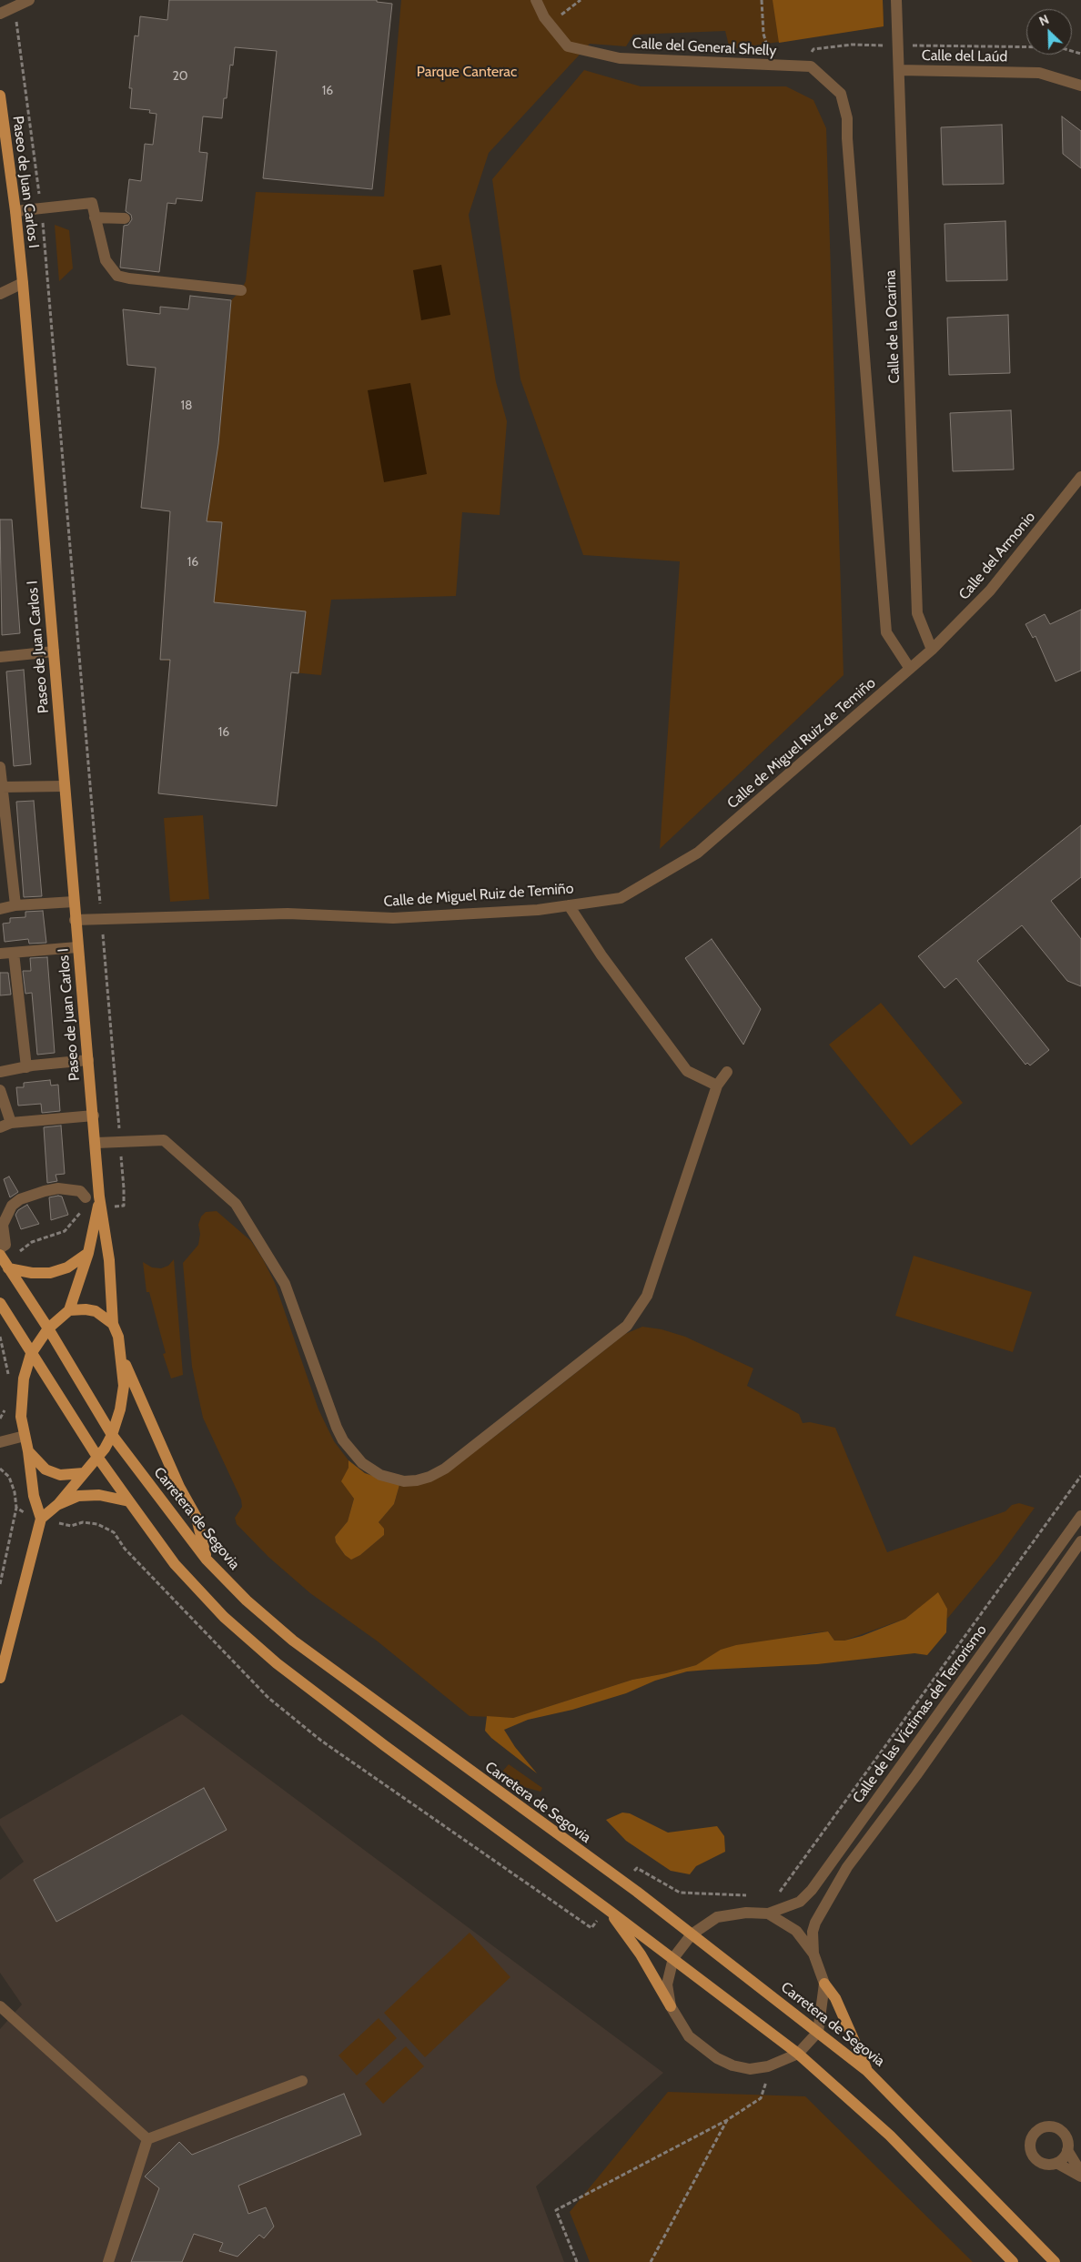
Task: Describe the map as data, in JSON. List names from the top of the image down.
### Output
{
  "streets": {
    "main road": ["Paseo de Juan Carlos I", "Carretera de Segovia"],
    "street": [
      "Calle del General Shelly",
      "Calle del Laúd",
      "Calle de la Ocarina",
      "Calle del Armonio",
      "Calle de Miguel Ruiz de Temiño",
      "Calle de las Víctimas del Terrorismo"
    ]
  },
  "crossings": [
    ["Calle del General Shelly", "Calle de Miguel Ruiz de Temiño"],
    ["Calle del Laúd", "Calle de la Ocarina"],
    ["Paseo de Juan Carlos I", "Calle de Miguel Ruiz de Temiño"],
    ["Paseo de Juan Carlos I", "Carretera de Segovia"],
    ["Calle de la Ocarina", "Calle del Armonio"],
    ["Calle de la Ocarina", "Calle de Miguel Ruiz de Temiño"],
    ["Calle del Armonio", "Calle de Miguel Ruiz de Temiño"]
  ],
  "parks": ["Parque Canterac"],
  "house_numbers": [
    "20",
    "16",
    "18",
    "16",
    "16"
  ],
  "north": "top left"
}
